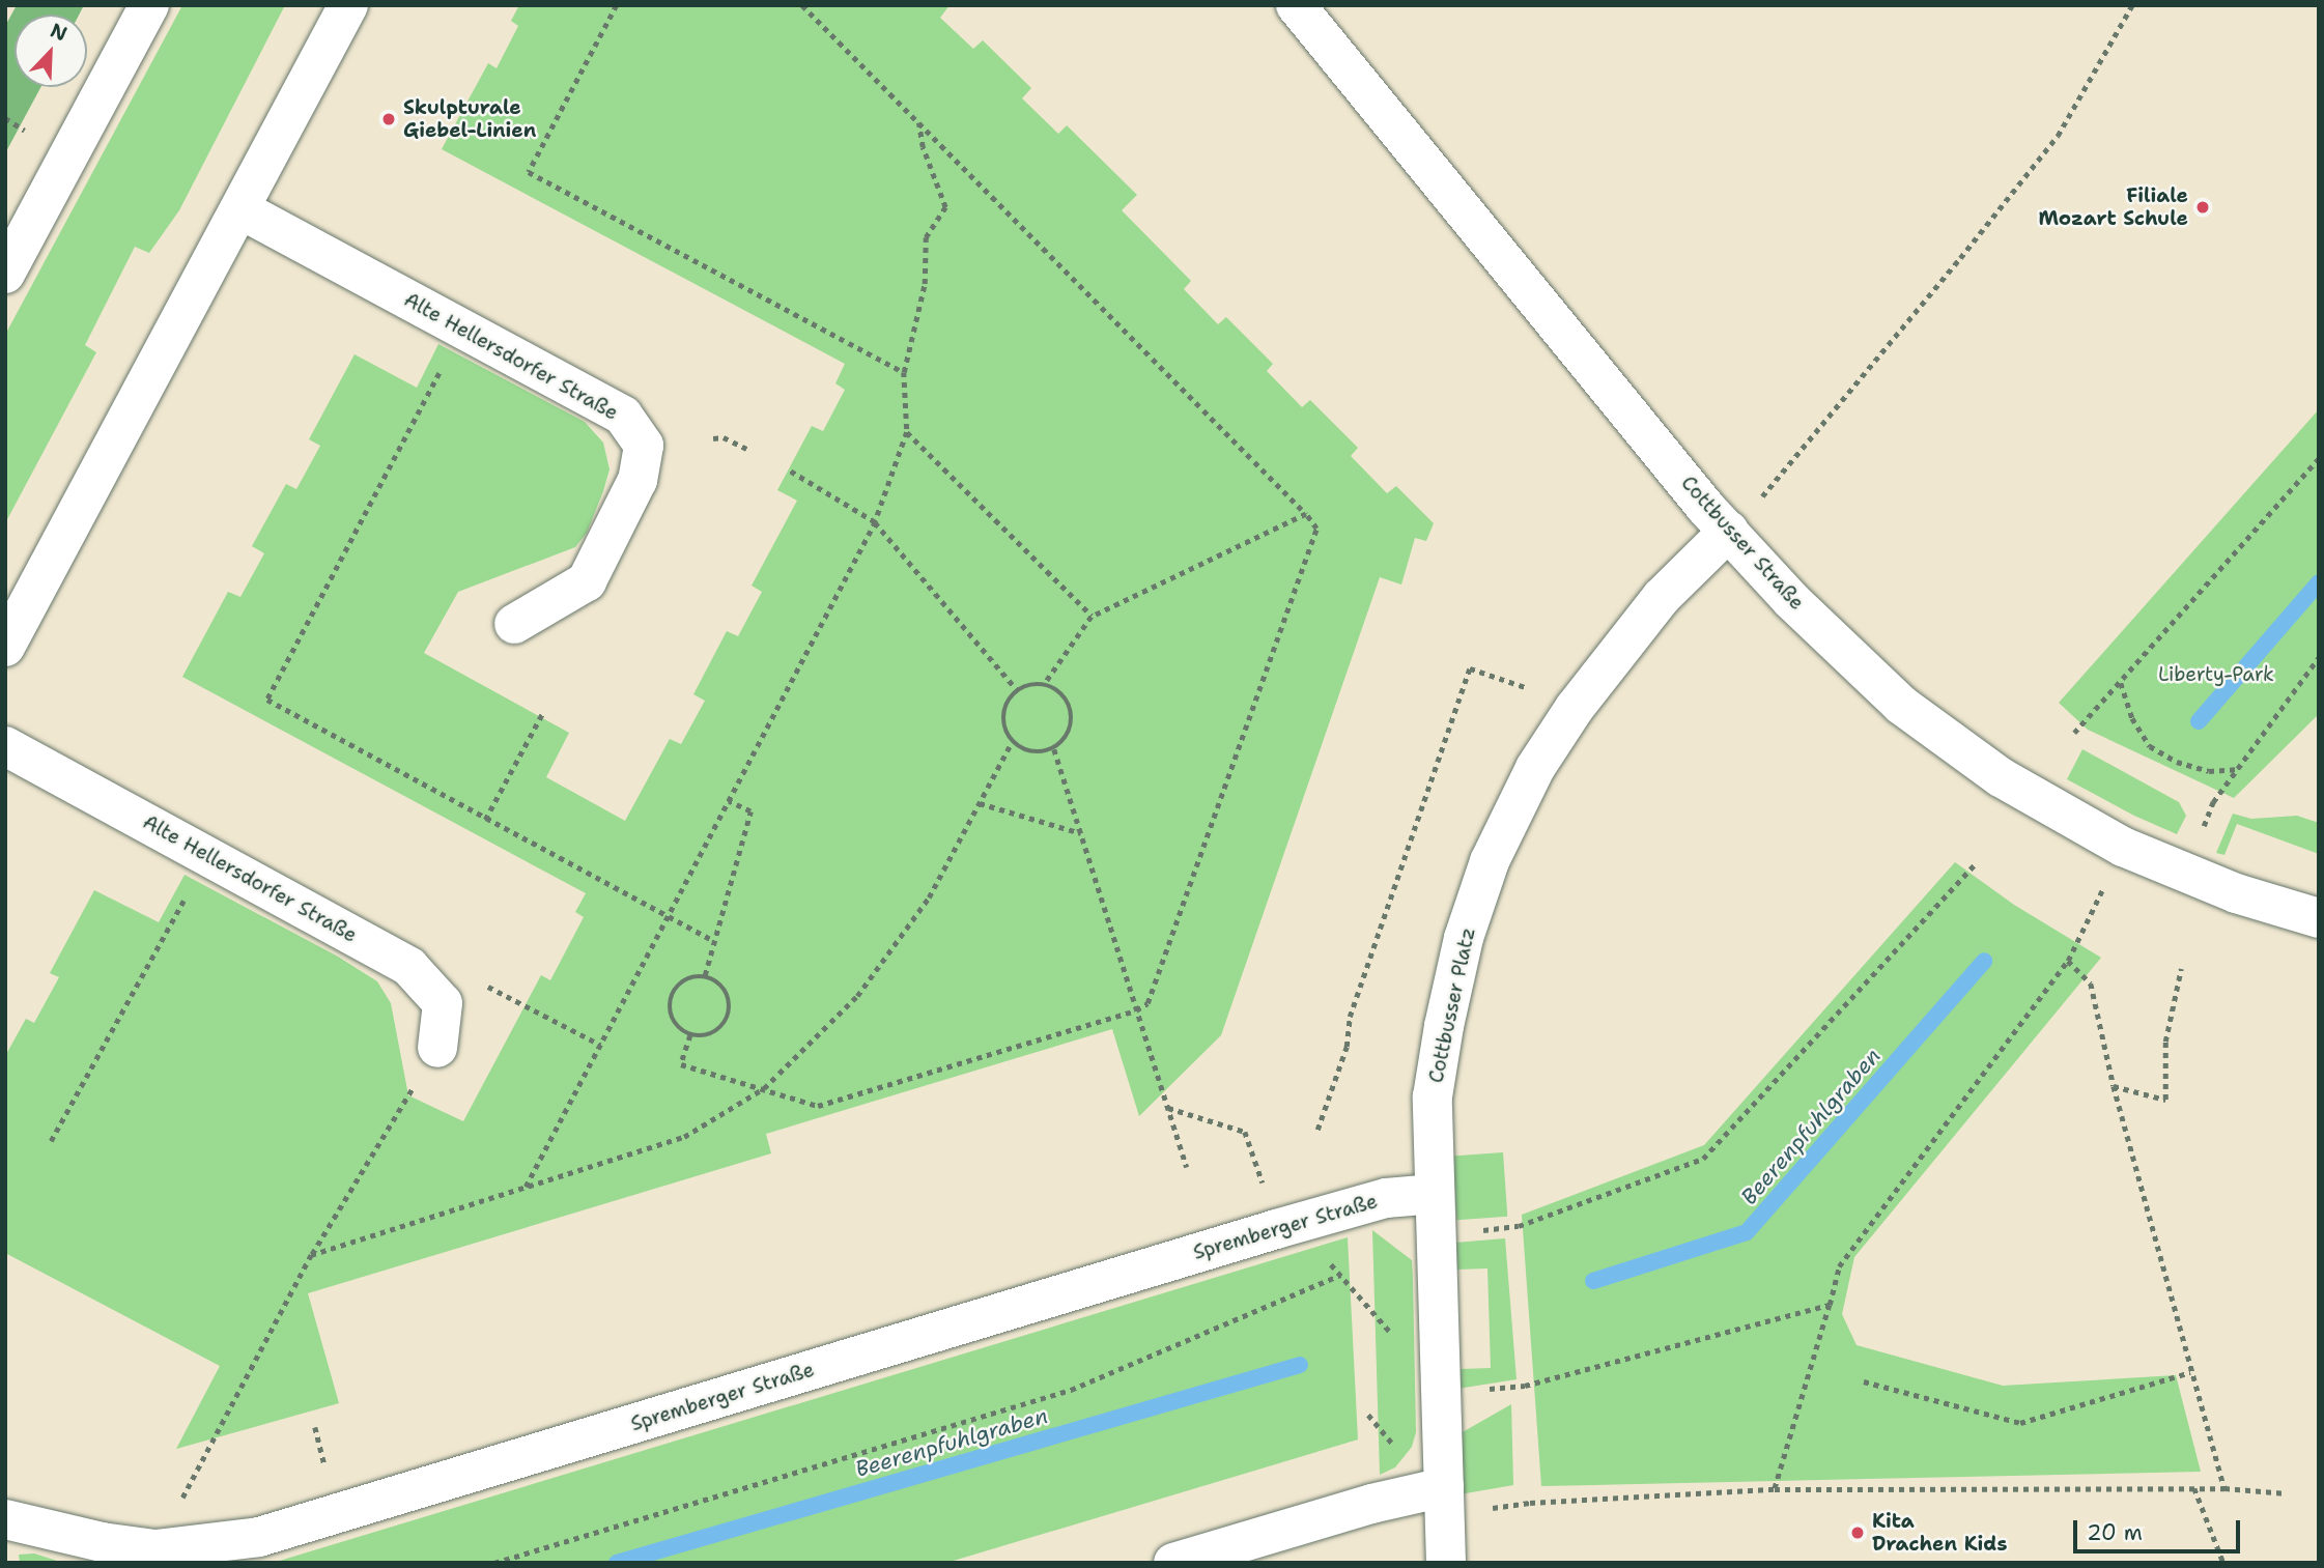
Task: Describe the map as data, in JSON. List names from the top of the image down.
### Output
{
  "streets": {
    "street": [
      "Alte Hellersdorfer Straße",
      "Cottbusser Straße",
      "Cottbusser Platz",
      "Spremberger Straße"
    ]
  },
  "crossings": [
    ["Cottbusser Straße", "Cottbusser Platz"],
    ["Cottbusser Platz", "Spremberger Straße"]
  ],
  "water": ["Beerenpfuhlgraben"],
  "parks": ["Liberty-Park"],
  "places": ["Skulpturale Giebel-Linien", "Filiale Mozart Schule", "Kita Drachen Kids"],
  "scale_bar": "20 m",
  "north": "top right"
}
